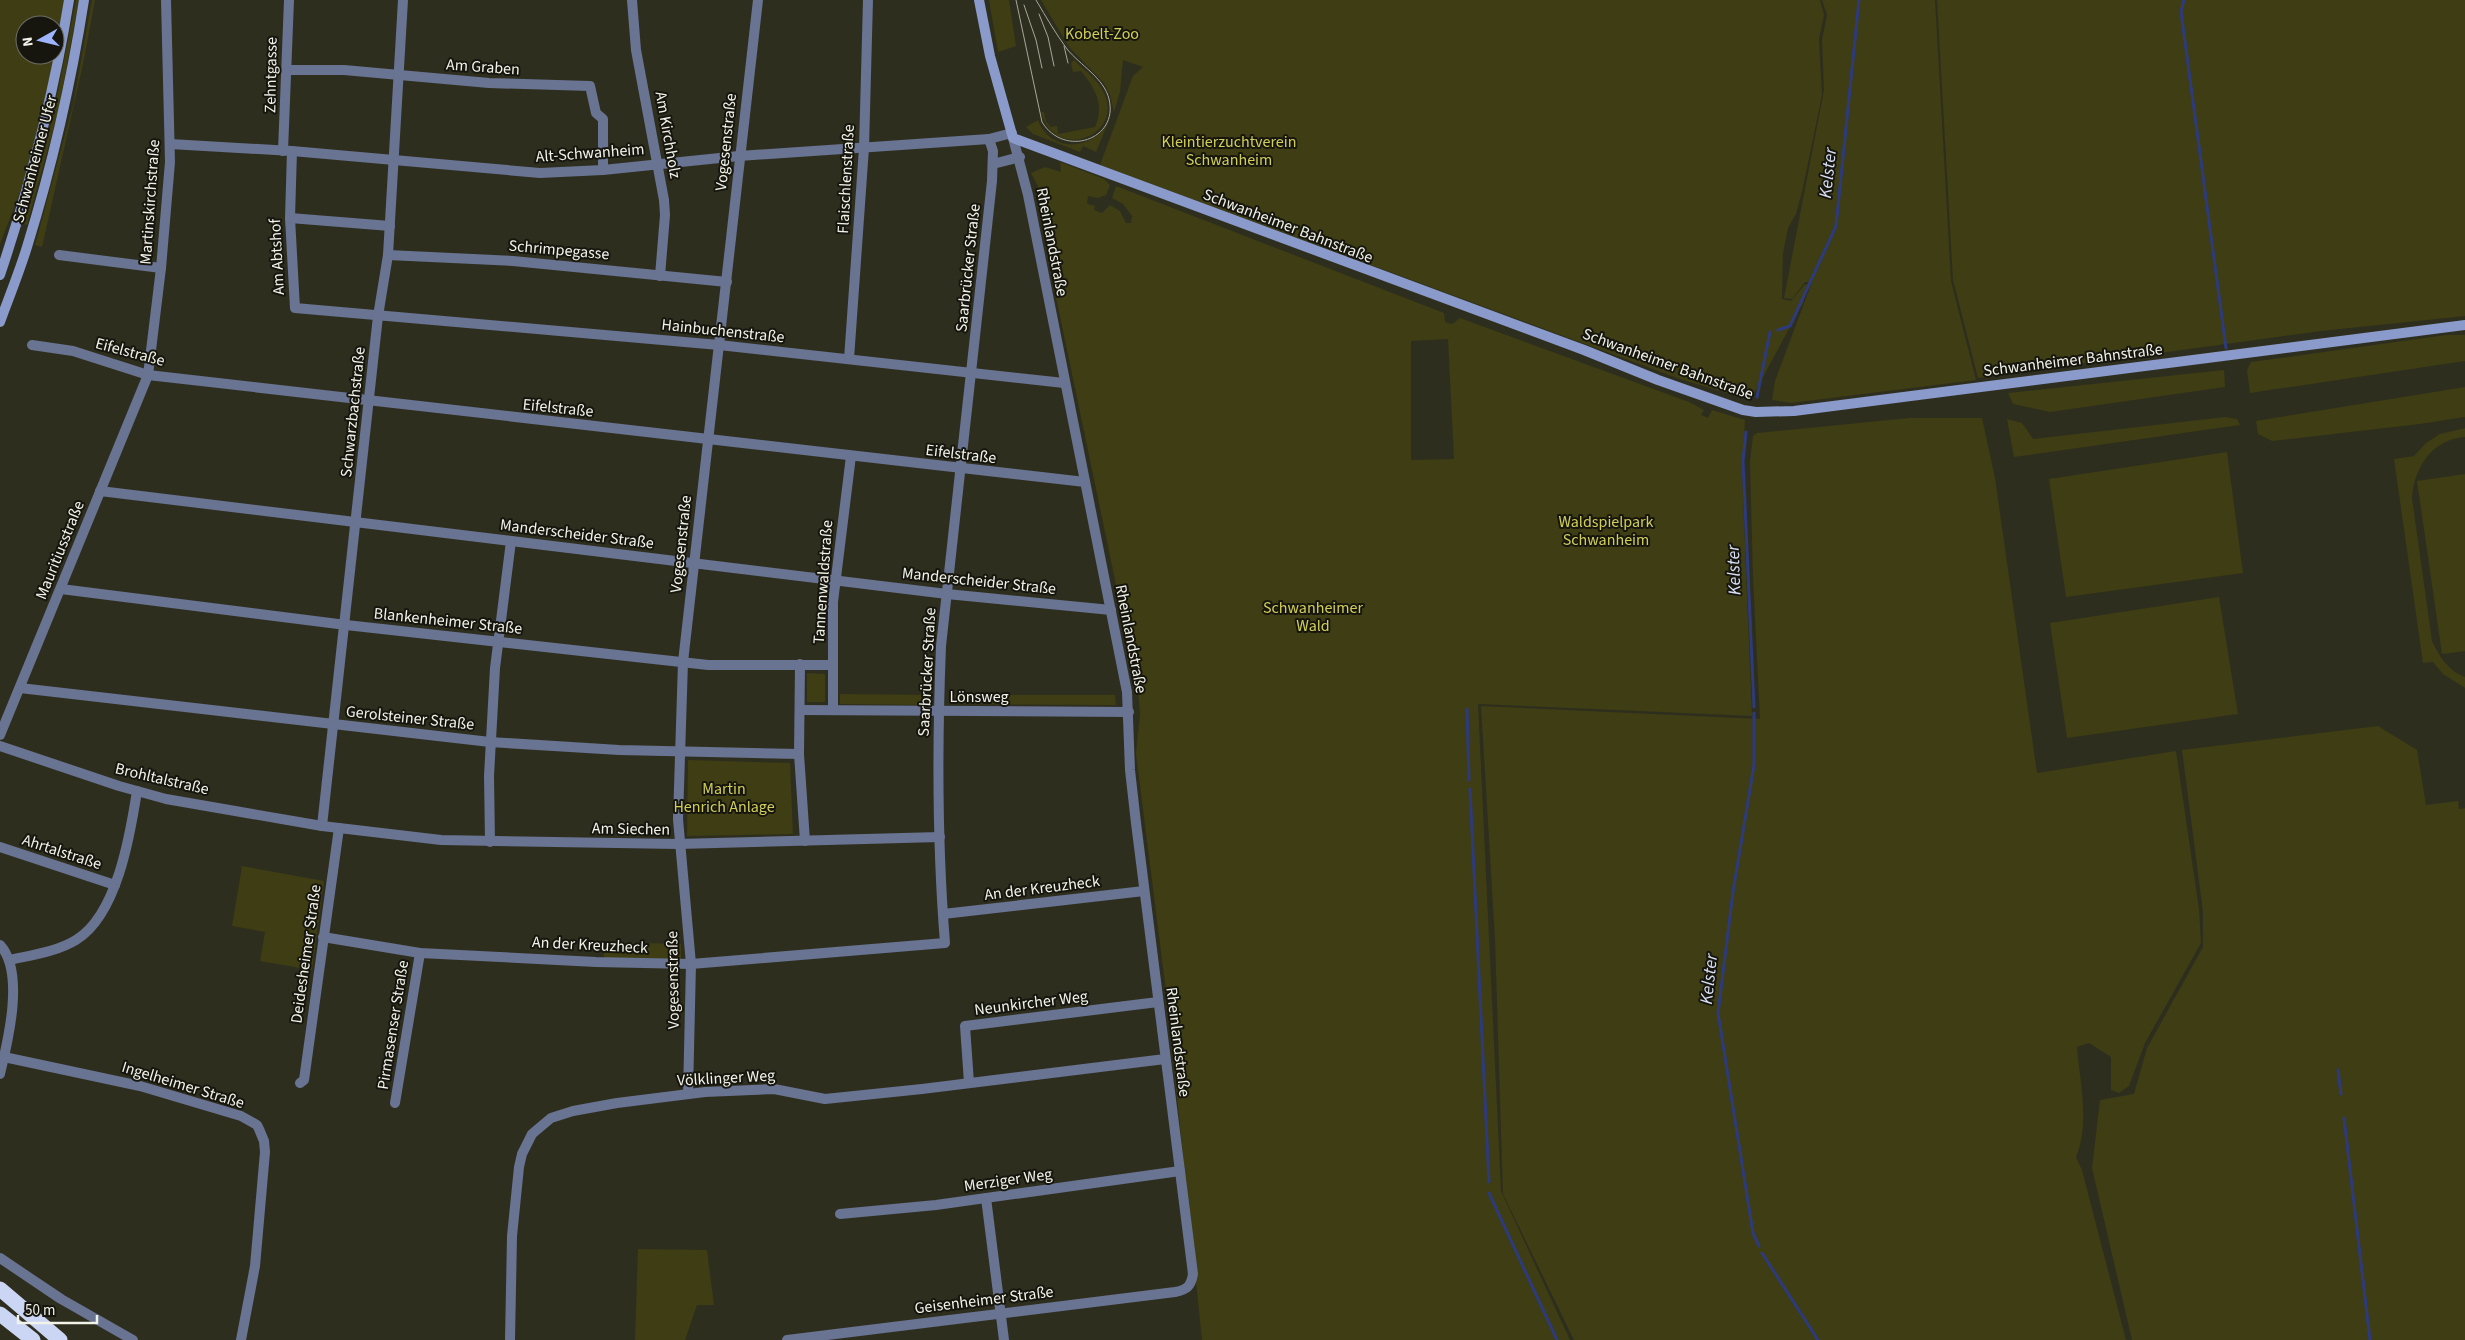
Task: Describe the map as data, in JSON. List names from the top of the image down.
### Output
{
  "streets": {
    "street": [
      "Am Graben",
      "Zehntgasse",
      "Am Kirchholz",
      "Vogesenstraße",
      "Alt-Schwanheim",
      "Schwanheimer Ufer",
      "Flaischlenstraße",
      "Martinskirchstraße",
      "Schwanheimer Bahnstraße",
      "Rheinlandstraße",
      "Schrimpegasse",
      "Am Abtshof",
      "Saarbrücker Straße",
      "Hainbuchenstraße",
      "Eifelstraße",
      "Schwarzbachstraße",
      "Manderscheider Straße",
      "Mauritiusstraße",
      "Tannenwaldstraße",
      "Blankenheimer Straße",
      "Lönsweg",
      "Gerolsteiner Straße",
      "Brohltalstraße",
      "Am Siechen",
      "Ahrtalstraße",
      "An der Kreuzheck",
      "Deidesheimer Straße",
      "Neunkircher Weg",
      "Pirmasenser Straße",
      "Völklinger Weg",
      "Ingelheimer Straße",
      "Merziger Weg",
      "Geisenheimer Straße"
    ]
  },
  "crossings": [
    ["Am Graben", "Zehntgasse"],
    ["Am Graben", "Alt-Schwanheim"],
    ["Am Graben", "Schwarzbachstraße"],
    ["Zehntgasse", "Alt-Schwanheim"],
    ["Zehntgasse", "Am Abtshof"],
    ["Am Kirchholz", "Alt-Schwanheim"],
    ["Am Kirchholz", "Schrimpegasse"],
    ["Vogesenstraße", "Alt-Schwanheim"],
    ["Vogesenstraße", "Schrimpegasse"],
    ["Vogesenstraße", "Hainbuchenstraße"],
    ["Vogesenstraße", "Eifelstraße"],
    ["Vogesenstraße", "Manderscheider Straße"],
    ["Vogesenstraße", "Blankenheimer Straße"],
    ["Vogesenstraße", "Gerolsteiner Straße"],
    ["Vogesenstraße", "Am Siechen"],
    ["Vogesenstraße", "An der Kreuzheck"],
    ["Vogesenstraße", "Völklinger Weg"],
    ["Alt-Schwanheim", "Flaischlenstraße"],
    ["Alt-Schwanheim", "Martinskirchstraße"],
    ["Alt-Schwanheim", "Schwanheimer Bahnstraße"],
    ["Alt-Schwanheim", "Rheinlandstraße"],
    ["Alt-Schwanheim", "Am Abtshof"],
    ["Alt-Schwanheim", "Saarbrücker Straße"],
    ["Alt-Schwanheim", "Schwarzbachstraße"],
    ["Flaischlenstraße", "Hainbuchenstraße"],
    ["Martinskirchstraße", "Eifelstraße"],
    ["Martinskirchstraße", "Mauritiusstraße"],
    ["Schwanheimer Bahnstraße", "Rheinlandstraße"],
    ["Rheinlandstraße", "Hainbuchenstraße"],
    ["Rheinlandstraße", "Eifelstraße"],
    ["Rheinlandstraße", "Manderscheider Straße"],
    ["Rheinlandstraße", "Lönsweg"],
    ["Rheinlandstraße", "An der Kreuzheck"],
    ["Rheinlandstraße", "Neunkircher Weg"],
    ["Rheinlandstraße", "Völklinger Weg"],
    ["Rheinlandstraße", "Merziger Weg"],
    ["Rheinlandstraße", "Geisenheimer Straße"],
    ["Schrimpegasse", "Schwarzbachstraße"],
    ["Am Abtshof", "Hainbuchenstraße"],
    ["Am Abtshof", "Schwarzbachstraße"],
    ["Saarbrücker Straße", "Hainbuchenstraße"],
    ["Saarbrücker Straße", "Eifelstraße"],
    ["Saarbrücker Straße", "Manderscheider Straße"],
    ["Saarbrücker Straße", "Lönsweg"],
    ["Saarbrücker Straße", "Am Siechen"],
    ["Saarbrücker Straße", "An der Kreuzheck"],
    ["Hainbuchenstraße", "Schwarzbachstraße"],
    ["Eifelstraße", "Schwarzbachstraße"],
    ["Eifelstraße", "Mauritiusstraße"],
    ["Eifelstraße", "Tannenwaldstraße"],
    ["Schwarzbachstraße", "Manderscheider Straße"],
    ["Schwarzbachstraße", "Blankenheimer Straße"],
    ["Schwarzbachstraße", "Gerolsteiner Straße"],
    ["Schwarzbachstraße", "Brohltalstraße"],
    ["Schwarzbachstraße", "Am Siechen"],
    ["Manderscheider Straße", "Mauritiusstraße"],
    ["Manderscheider Straße", "Tannenwaldstraße"],
    ["Mauritiusstraße", "Blankenheimer Straße"],
    ["Mauritiusstraße", "Gerolsteiner Straße"],
    ["Tannenwaldstraße", "Blankenheimer Straße"],
    ["Tannenwaldstraße", "Lönsweg"],
    ["Tannenwaldstraße", "Gerolsteiner Straße"],
    ["Tannenwaldstraße", "Am Siechen"],
    ["Brohltalstraße", "Am Siechen"],
    ["Am Siechen", "Deidesheimer Straße"],
    ["An der Kreuzheck", "Deidesheimer Straße"],
    ["An der Kreuzheck", "Pirmasenser Straße"],
    ["Neunkircher Weg", "Völklinger Weg"]
  ],
  "water": ["Kelster"],
  "parks": [
    "Kobelt-Zoo",
    "Kleintierzuchtverein Schwanheim",
    "Waldspielpark Schwanheim",
    "Schwanheimer Wald",
    "Martin Henrich Anlage"
  ],
  "scale_bar": "50 m",
  "north": "left"
}
